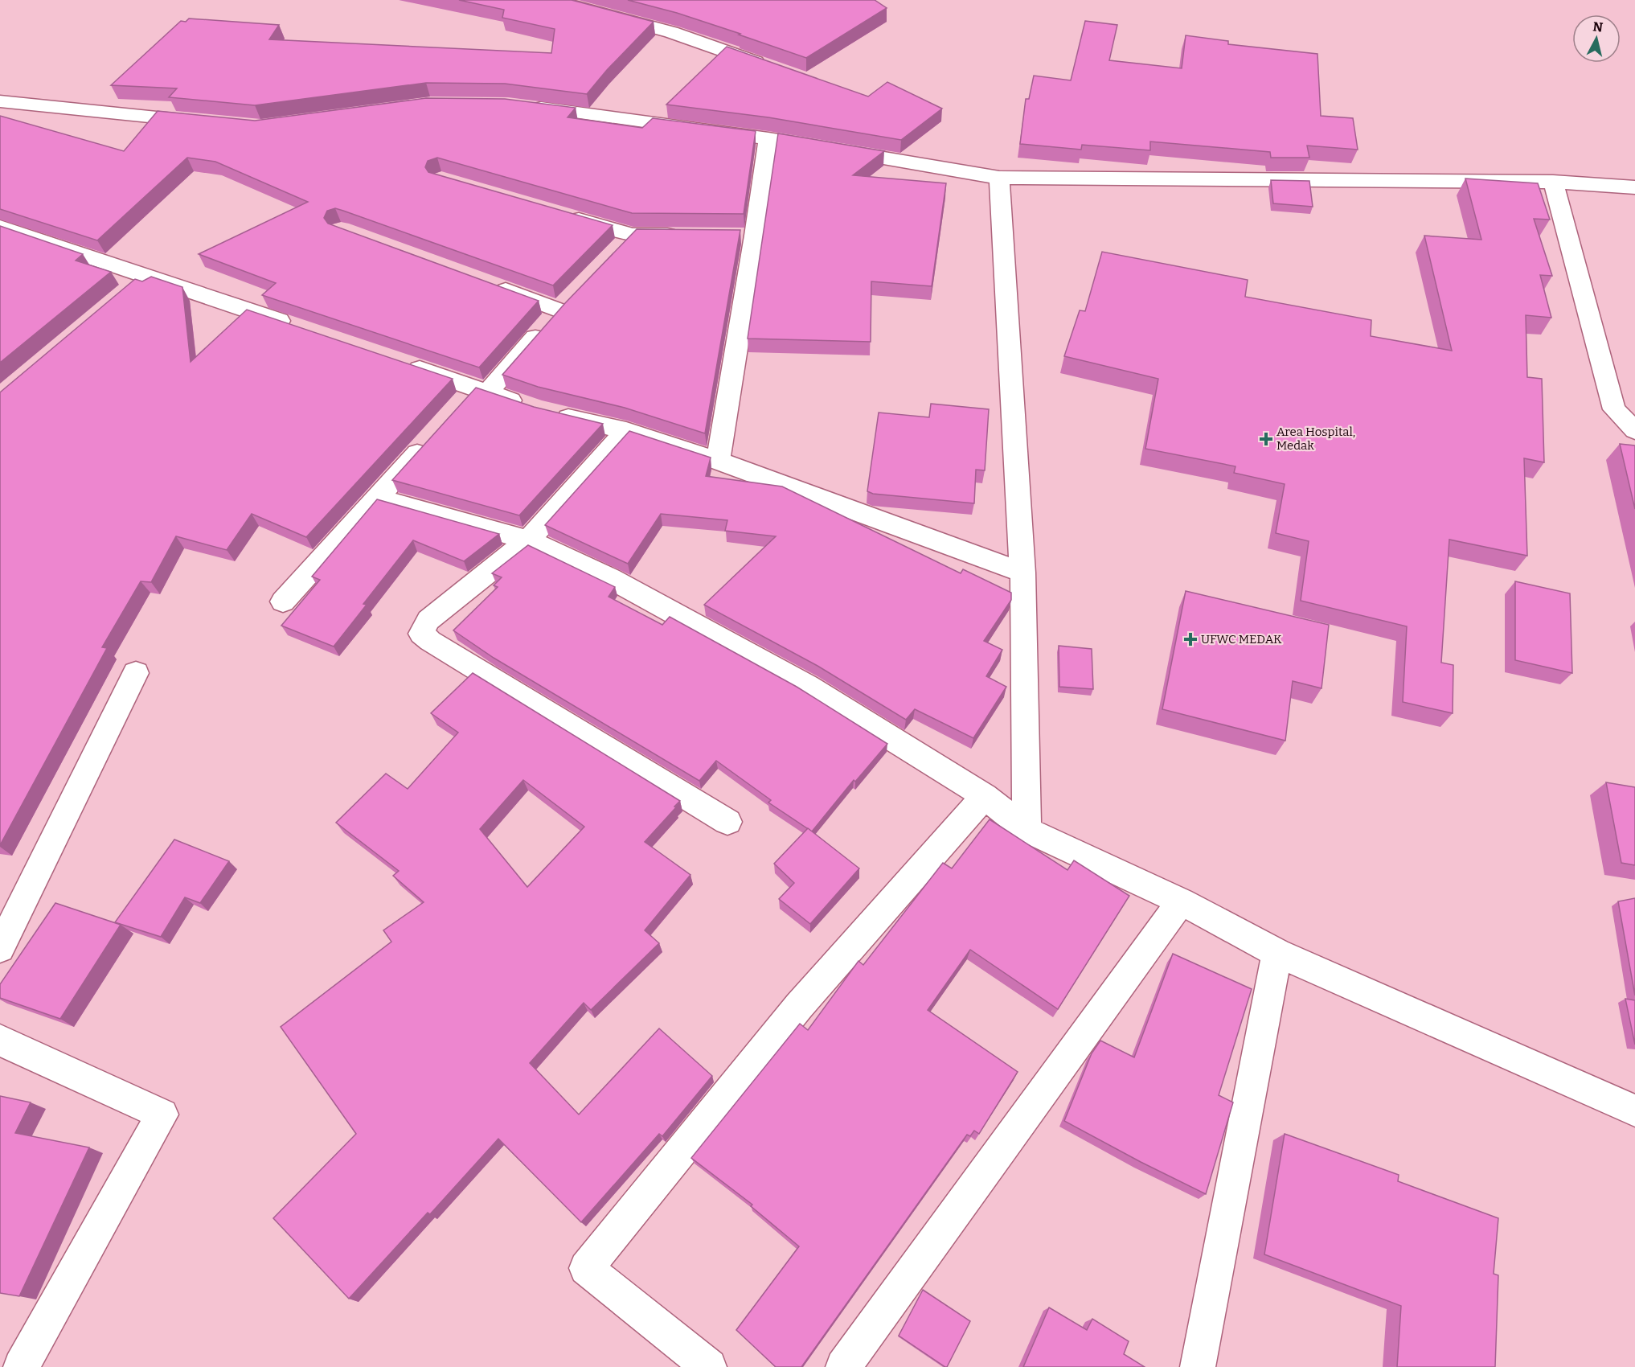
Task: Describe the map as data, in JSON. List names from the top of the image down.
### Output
{
  "places": {
    "health": ["Area Hospital, Medak", "UFWC MEDAK"]
  },
  "north": "top"
}
